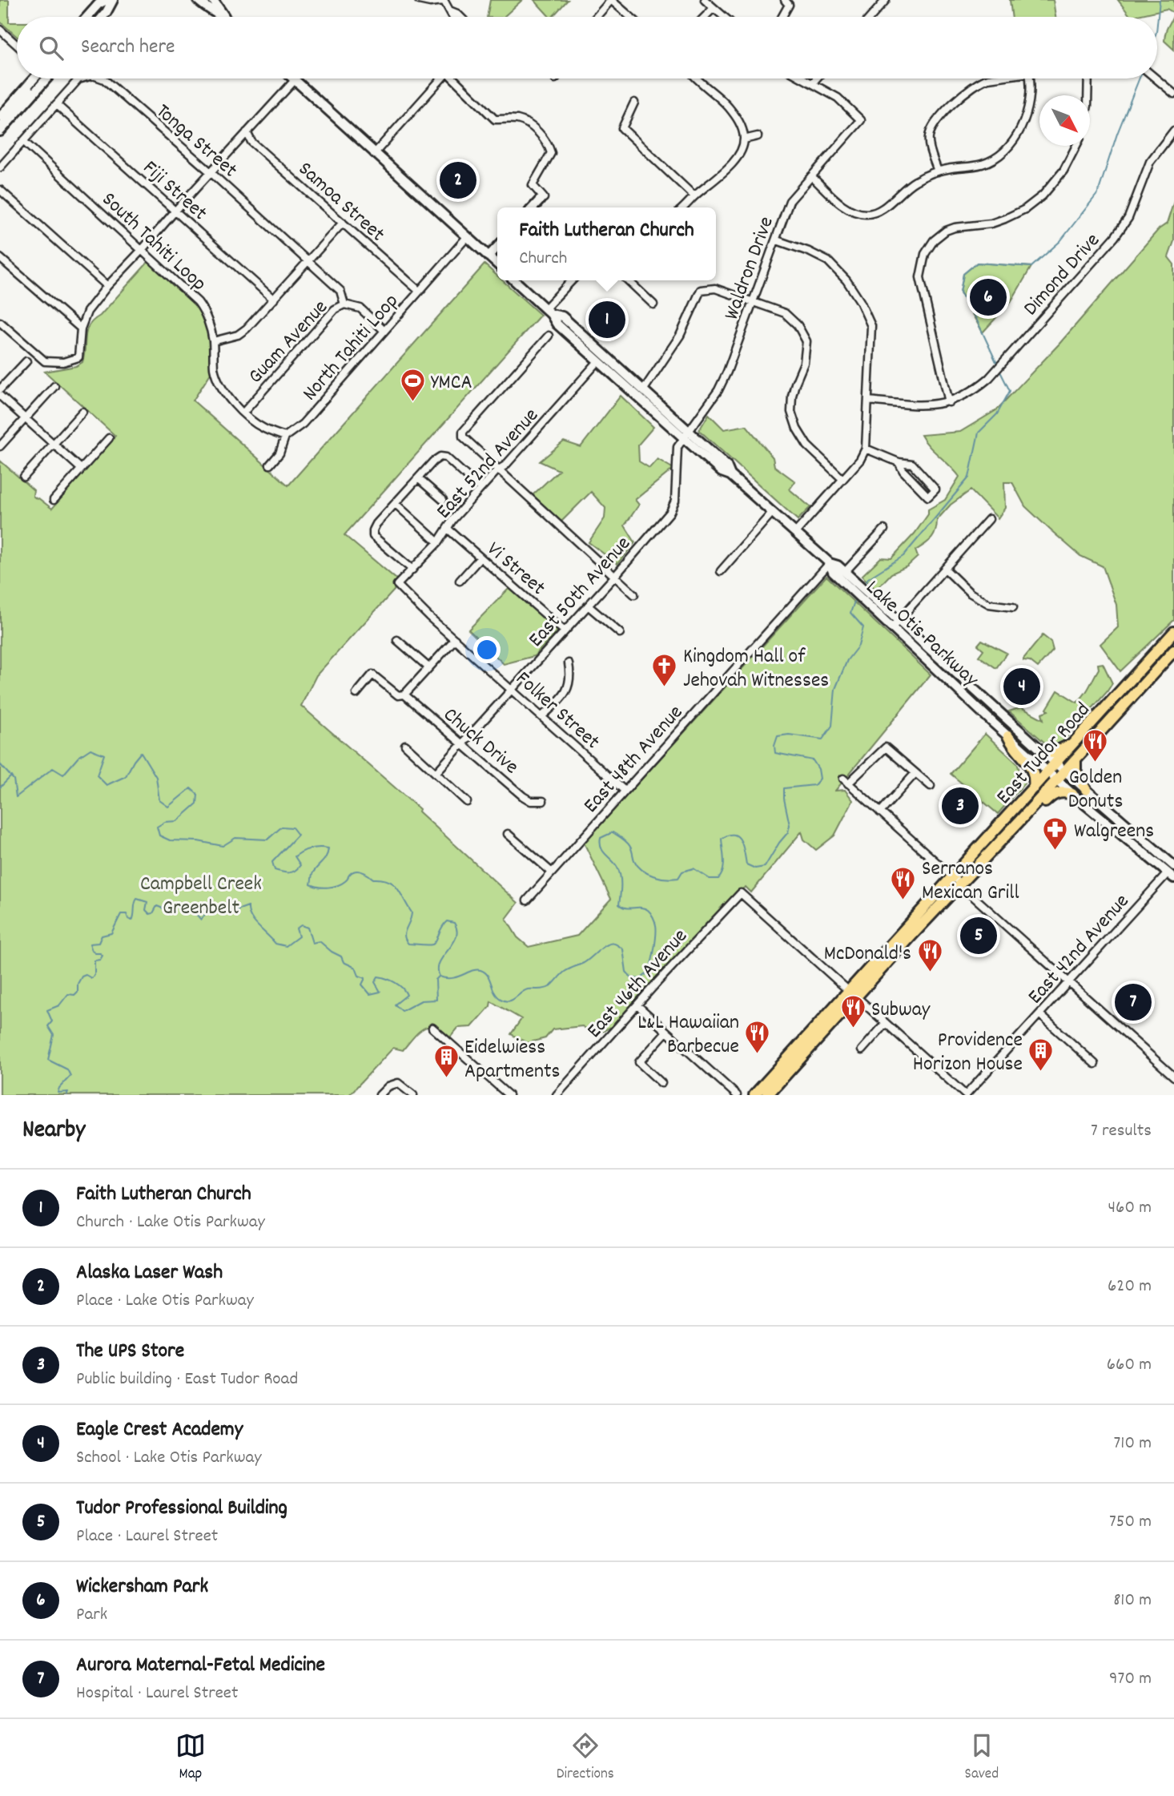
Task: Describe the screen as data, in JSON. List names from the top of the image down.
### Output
{
  "streets": {
    "main road": ["Lake Otis Parkway", "East Tudor Road"],
    "street": [
      "Tonga Street",
      "Fiji Street",
      "Samoa Street",
      "South Tahiti Loop",
      "Waldron Drive",
      "Dimond Drive",
      "Guam Avenue",
      "North Tahiti Loop",
      "East 52nd Avenue",
      "Vi Street",
      "East 50th Avenue",
      "Folker Street",
      "Chuck Drive",
      "East 48th Avenue",
      "East 42nd Avenue",
      "East 46th Avenue"
    ]
  },
  "crossings": [
    ["Tonga Street", "Fiji Street"],
    ["Tonga Street", "South Tahiti Loop"],
    ["Tonga Street", "Guam Avenue"],
    ["Samoa Street", "North Tahiti Loop"],
    ["South Tahiti Loop", "Guam Avenue"],
    ["Waldron Drive", "East 50th Avenue"],
    ["Waldron Drive", "Lake Otis Parkway"],
    ["Guam Avenue", "North Tahiti Loop"],
    ["East 52nd Avenue", "Vi Street"],
    ["East 52nd Avenue", "Lake Otis Parkway"],
    ["East 52nd Avenue", "Folker Street"],
    ["Vi Street", "East 50th Avenue"],
    ["East 50th Avenue", "Lake Otis Parkway"],
    ["East 50th Avenue", "Folker Street"],
    ["East 50th Avenue", "Chuck Drive"],
    ["Lake Otis Parkway", "East Tudor Road"],
    ["Lake Otis Parkway", "East 48th Avenue"],
    ["Lake Otis Parkway", "East 42nd Avenue"],
    ["Folker Street", "East 48th Avenue"],
    ["East Tudor Road", "East 46th Avenue"]
  ],
  "parks": ["Campbell Creek Greenbelt"],
  "places": {
    "sports": ["YMCA"],
    "church": ["Kingdom Hall of Jehovah Witnesses"],
    "restaurant": [
      "Golden Donuts",
      "Serranos Mexican Grill",
      "McDonald's",
      "Subway",
      "L&L Hawaiian Barbecue"
    ],
    "pharmacy": ["Walgreens"],
    "building": ["Providence Horizon House", "Eidelwiess Apartments"]
  },
  "north": "bottom right",
  "page": {
    "search": "Search here",
    "pins": [
      "2",
      "6",
      "1",
      "4",
      "3",
      "5",
      "7"
    ],
    "popup": ["Faith Lutheran Church", "Church"],
    "heading": ["Nearby", "7 results"],
    "list": [
      {
        "mark": "1",
        "name": "Faith Lutheran Church",
        "note": "Church · Lake Otis Parkway",
        "value": "460 m"
      },
      {
        "mark": "2",
        "name": "Alaska Laser Wash",
        "note": "Place · Lake Otis Parkway",
        "value": "620 m"
      },
      {
        "mark": "3",
        "name": "The UPS Store",
        "note": "Public building · East Tudor Road",
        "value": "660 m"
      },
      {
        "mark": "4",
        "name": "Eagle Crest Academy",
        "note": "School · Lake Otis Parkway",
        "value": "710 m"
      },
      {
        "mark": "5",
        "name": "Tudor Professional Building",
        "note": "Place · Laurel Street",
        "value": "750 m"
      },
      {
        "mark": "6",
        "name": "Wickersham Park",
        "note": "Park",
        "value": "810 m"
      },
      {
        "mark": "7",
        "name": "Aurora Maternal-Fetal Medicine",
        "note": "Hospital · Laurel Street",
        "value": "970 m"
      }
    ],
    "nav": ["Map", "Directions", "Saved"]
  }
}
